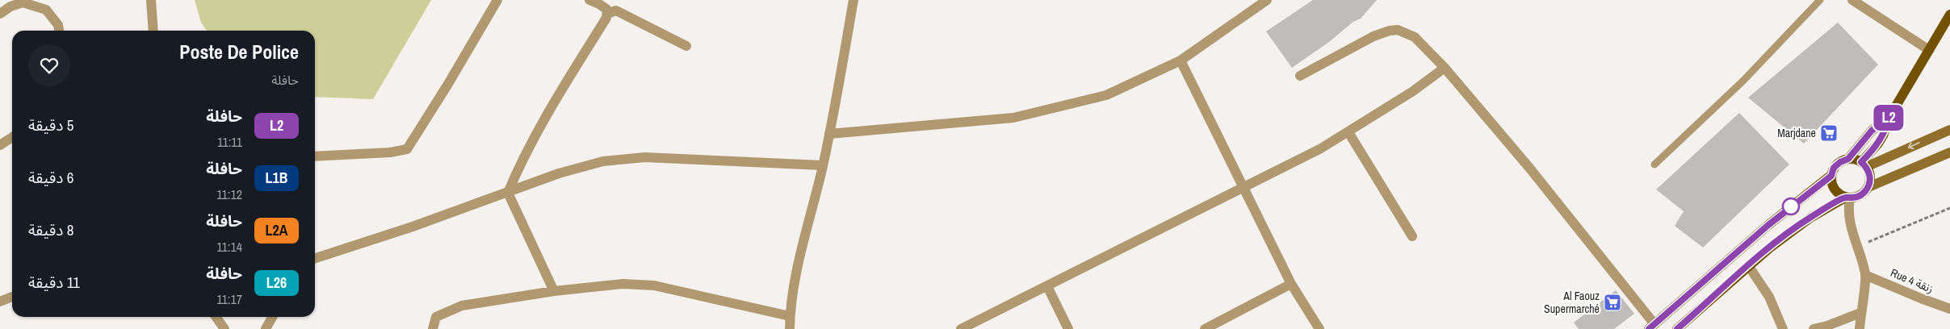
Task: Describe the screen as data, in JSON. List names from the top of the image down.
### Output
{
  "streets": {
    "street": ["Rue 4 زنقة"]
  },
  "places": {
    "supermarket": ["Marjdane", "Al Faouz Supermarché"]
  },
  "lines": ["bus line L2"],
  "page": {
    "on_map": "L2",
    "heading": ["Poste De Police", "حافلة"],
    "list": [
      {
        "mark": "L2",
        "name": "حافلة",
        "note": "11:11",
        "value": "5 دقيقة"
      },
      {
        "mark": "L1B",
        "name": "حافلة",
        "note": "11:12",
        "value": "6 دقيقة"
      },
      {
        "mark": "L2A",
        "name": "حافلة",
        "note": "11:14",
        "value": "8 دقيقة"
      },
      {
        "mark": "L26",
        "name": "حافلة",
        "note": "11:17",
        "value": "11 دقيقة"
      }
    ]
  }
}
